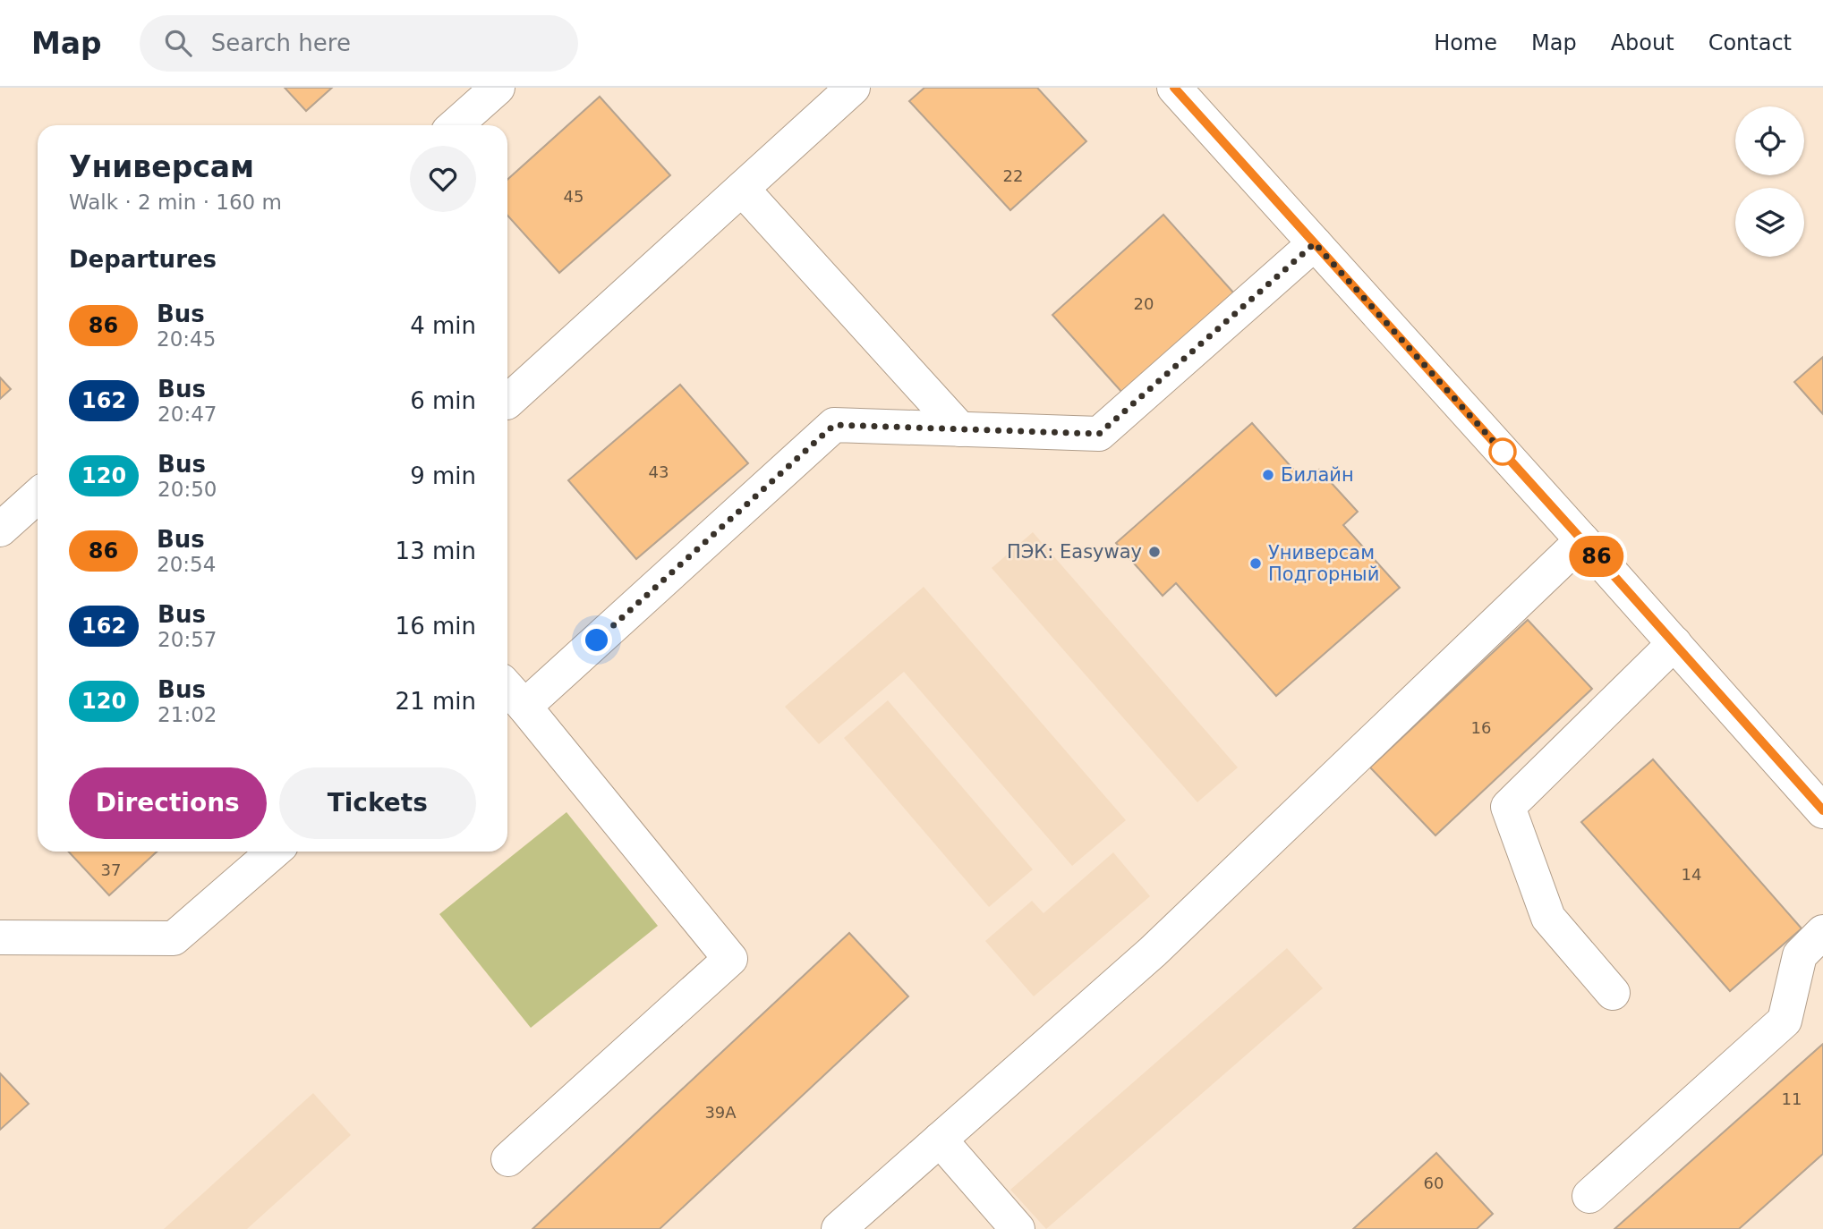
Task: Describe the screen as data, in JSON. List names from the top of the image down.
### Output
{
  "places": ["Билайн", "ПЭК: Easyway", "Универсам Подгорный"],
  "lines": ["bus line 86"],
  "house_numbers": [
    "22",
    "45",
    "20",
    "43",
    "16",
    "37",
    "14",
    "11",
    "39А",
    "60"
  ],
  "page": {
    "header": "Map",
    "search": "Search here",
    "nav": [
      "Home",
      "Map",
      "About",
      "Contact"
    ],
    "on_map": "86",
    "heading": [
      ["Универсам", "Walk · 2 min · 160 m"],
      "Departures"
    ],
    "list": [
      {
        "mark": "86",
        "name": "Bus",
        "note": "20:45",
        "value": "4 min"
      },
      {
        "mark": "162",
        "name": "Bus",
        "note": "20:47",
        "value": "6 min"
      },
      {
        "mark": "120",
        "name": "Bus",
        "note": "20:50",
        "value": "9 min"
      },
      {
        "mark": "86",
        "name": "Bus",
        "note": "20:54",
        "value": "13 min"
      },
      {
        "mark": "162",
        "name": "Bus",
        "note": "20:57",
        "value": "16 min"
      },
      {
        "mark": "120",
        "name": "Bus",
        "note": "21:02",
        "value": "21 min"
      }
    ],
    "buttons": ["Directions", "Tickets"]
  }
}
